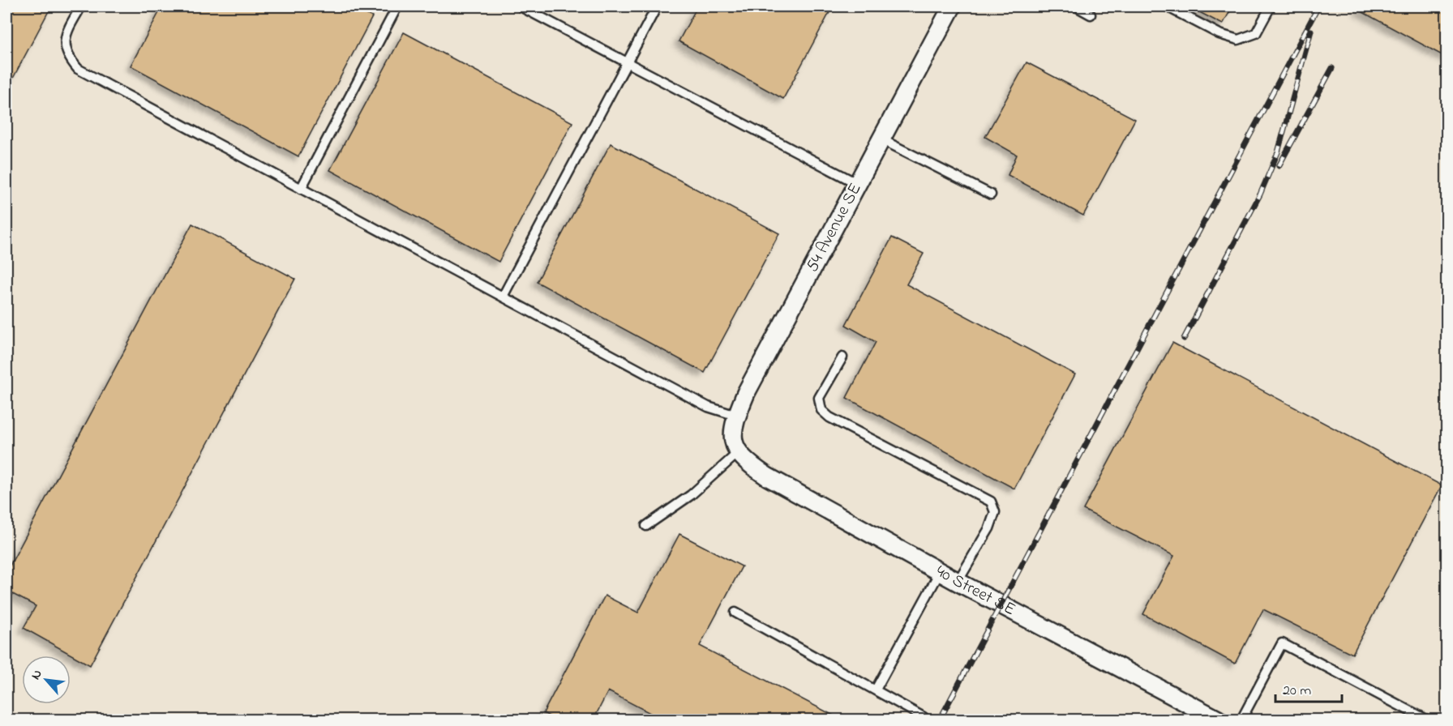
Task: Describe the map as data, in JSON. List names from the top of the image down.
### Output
{
  "streets": {
    "street": ["54 Avenue SE", "40 Street SE"]
  },
  "crossings": [
    ["54 Avenue SE", "40 Street SE"]
  ],
  "scale_bar": "20 m",
  "north": "top left"
}
